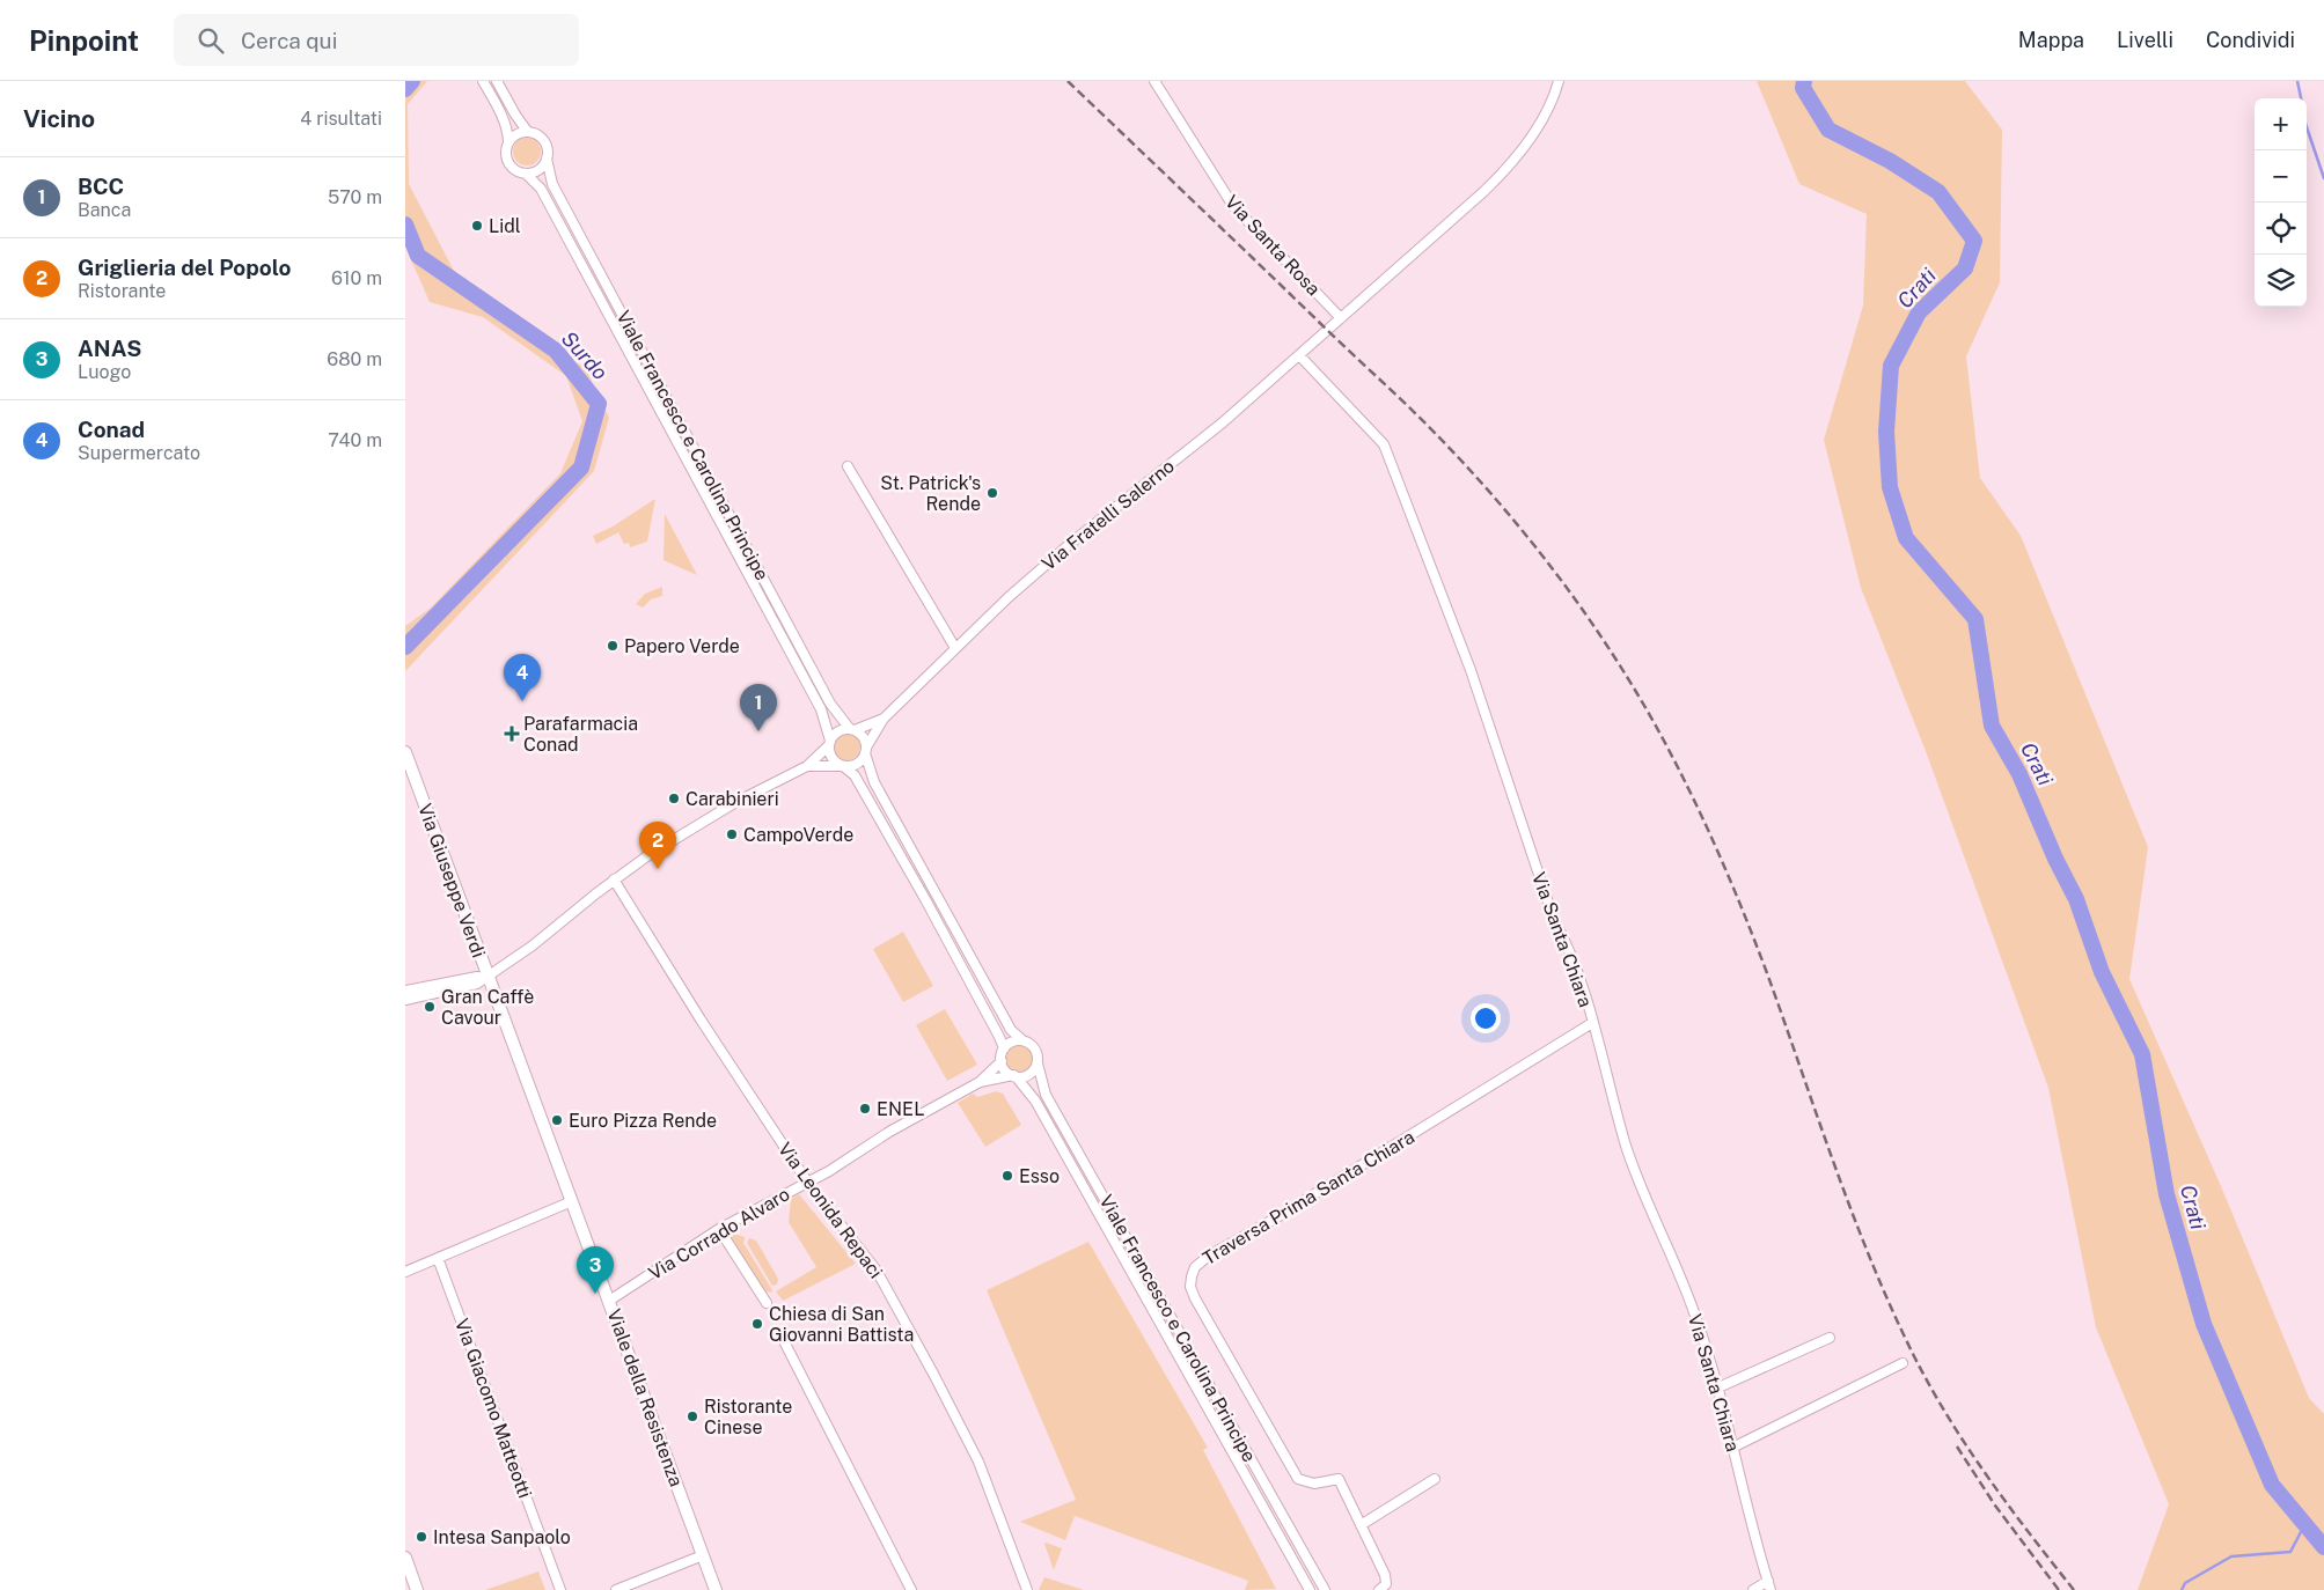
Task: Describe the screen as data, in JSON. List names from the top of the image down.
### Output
{
  "streets": {
    "main road": ["Via Giuseppe Verdi", "Viale della Resistenza"],
    "street": [
      "Via Santa Rosa",
      "Viale Francesco e Carolina Principe",
      "Via Fratelli Salerno",
      "Via Santa Chiara",
      "Traversa Prima Santa Chiara",
      "Via Leonida Repaci",
      "Via Corrado Alvaro",
      "Via Giacomo Matteotti"
    ]
  },
  "crossings": [
    ["Via Santa Rosa", "Via Fratelli Salerno"],
    ["Viale Francesco e Carolina Principe", "Via Fratelli Salerno"],
    ["Viale Francesco e Carolina Principe", "Via Corrado Alvaro"],
    ["Via Fratelli Salerno", "Via Santa Chiara"],
    ["Via Giuseppe Verdi", "Viale della Resistenza"],
    ["Via Santa Chiara", "Traversa Prima Santa Chiara"],
    ["Via Leonida Repaci", "Via Corrado Alvaro"],
    ["Via Corrado Alvaro", "Viale della Resistenza"]
  ],
  "water": ["Crati", "Surdo"],
  "places": {
    "other": [
      "Lidl",
      "St. Patrick's Rende",
      "Papero Verde",
      "Carabinieri",
      "CampoVerde",
      "Gran Caffè Cavour",
      "ENEL",
      "Euro Pizza Rende",
      "Esso",
      "Chiesa di San Giovanni Battista",
      "Ristorante Cinese",
      "Intesa Sanpaolo"
    ],
    "health": ["Parafarmacia Conad"]
  },
  "page": {
    "header": "Pinpoint",
    "search": "Cerca qui",
    "nav": ["Mappa", "Livelli", "Condividi"],
    "heading": ["Vicino", "4 risultati"],
    "map_buttons": ["+", "−"],
    "list": [
      {
        "mark": "1",
        "name": "BCC",
        "note": "Banca",
        "value": "570 m"
      },
      {
        "mark": "2",
        "name": "Griglieria del Popolo",
        "note": "Ristorante",
        "value": "610 m"
      },
      {
        "mark": "3",
        "name": "ANAS",
        "note": "Luogo",
        "value": "680 m"
      },
      {
        "mark": "4",
        "name": "Conad",
        "note": "Supermercato",
        "value": "740 m"
      }
    ],
    "pins": [
      "4",
      "1",
      "2",
      "3"
    ]
  }
}
